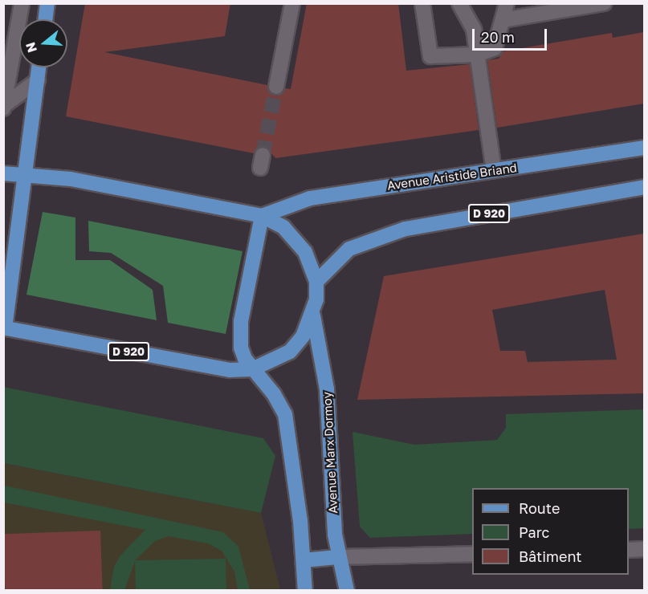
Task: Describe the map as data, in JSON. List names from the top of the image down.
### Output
{
  "streets": {
    "main road": ["Avenue Aristide Briand", "D 920", "Avenue Marx Dormoy"]
  },
  "crossings": [
    ["Avenue Aristide Briand", "D 920"],
    ["Avenue Aristide Briand", "Avenue Marx Dormoy"]
  ],
  "legend": ["Route", "Parc", "Bâtiment"],
  "scale_bar": "20 m",
  "north": "left"
}
